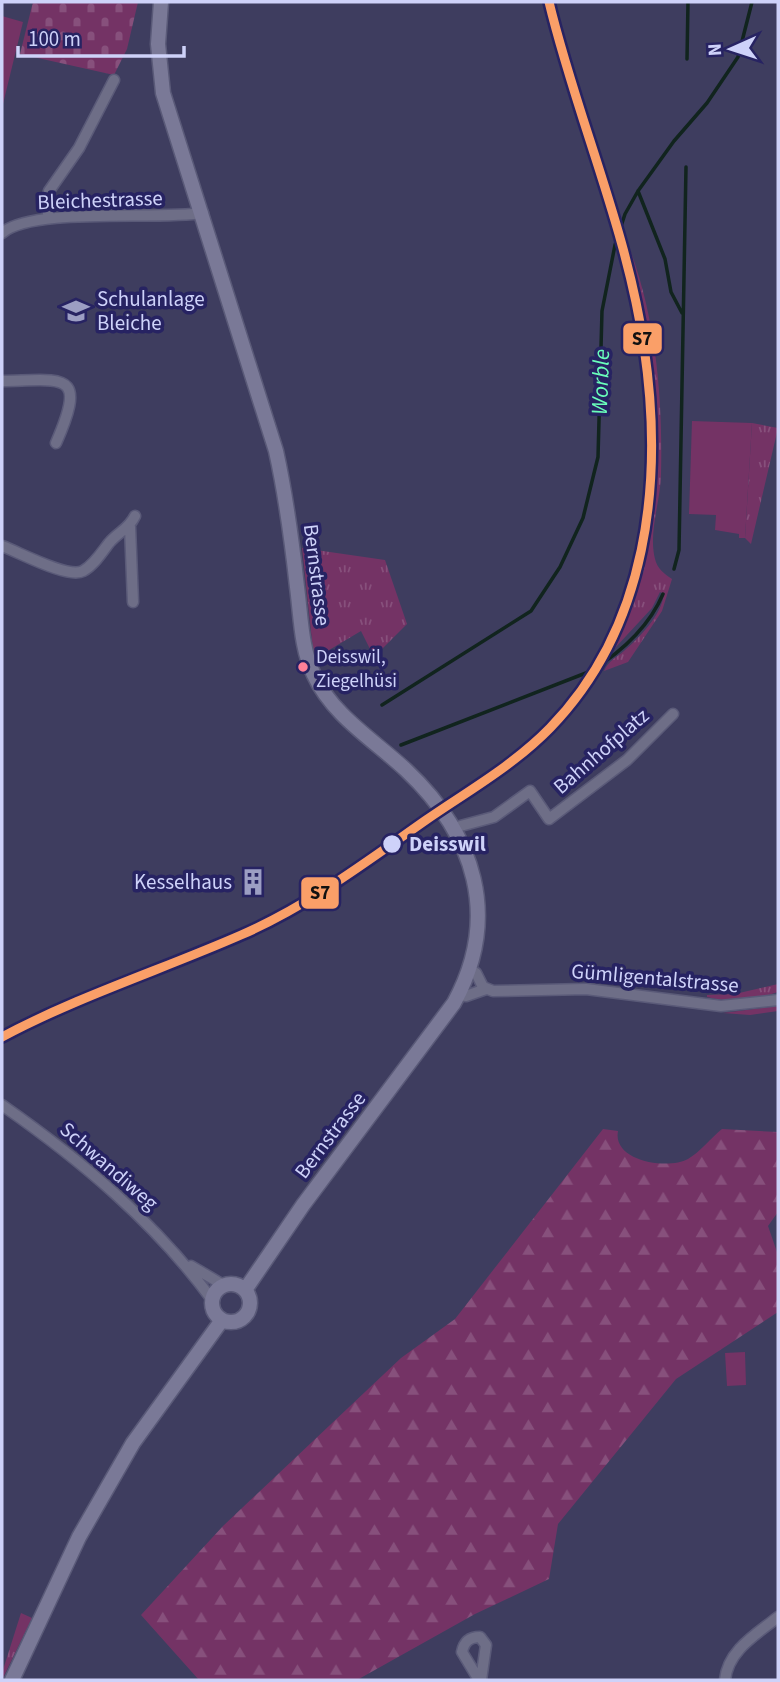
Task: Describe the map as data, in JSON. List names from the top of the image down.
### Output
{
  "streets": {
    "main road": ["Bernstrasse"],
    "street": [
      "Bleichestrasse",
      "Bahnhofplatz",
      "Gümligentalstrasse",
      "Schwandiweg"
    ]
  },
  "crossings": [
    ["Bleichestrasse", "Bernstrasse"],
    ["Bernstrasse", "Bahnhofplatz"],
    ["Bernstrasse", "Gümligentalstrasse"],
    ["Bernstrasse", "Schwandiweg"]
  ],
  "water": ["Worble"],
  "places": {
    "school or university": ["Schulanlage Bleiche"],
    "other": ["Deisswil, Ziegelhüsi", "Deisswil"],
    "building": ["Kesselhaus"]
  },
  "lines": ["transit line S7"],
  "scale_bar": "100 m",
  "north": "left"
}
